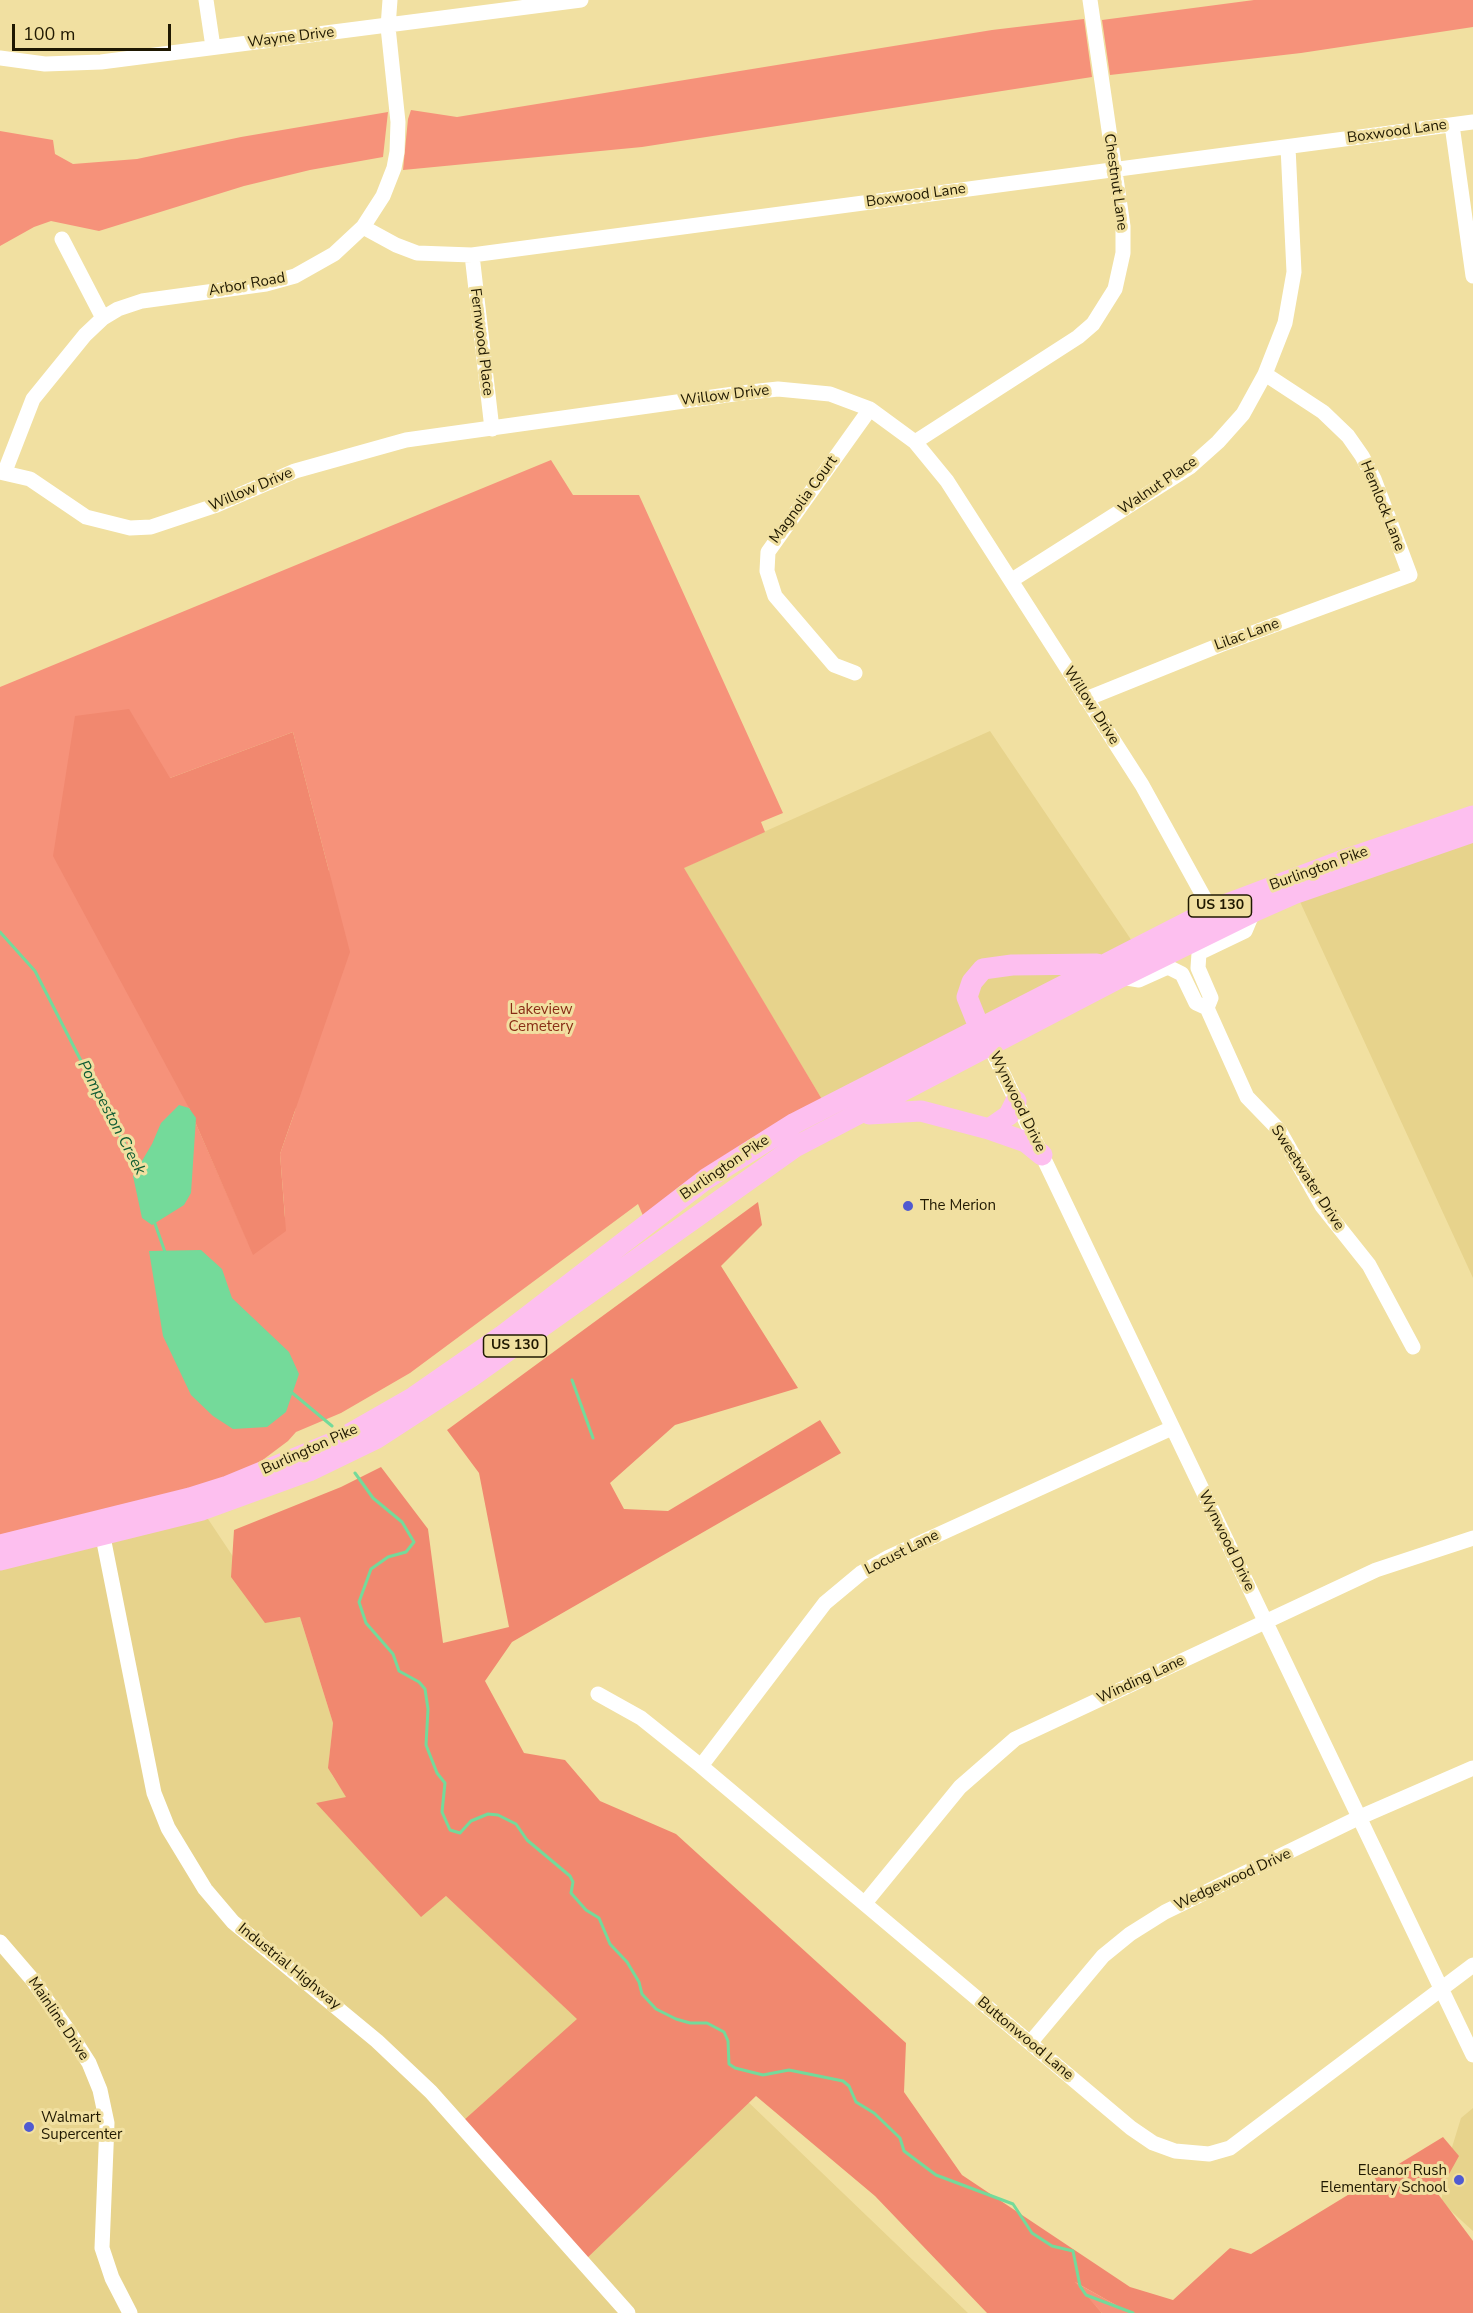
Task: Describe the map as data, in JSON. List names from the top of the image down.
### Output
{
  "streets": {
    "highway": ["Burlington Pike", "US 130"],
    "street": [
      "Wayne Drive",
      "Boxwood Lane",
      "Chestnut Lane",
      "Arbor Road",
      "Fernwood Place",
      "Willow Drive",
      "Walnut Place",
      "Magnolia Court",
      "Hemlock Lane",
      "Lilac Lane",
      "Wynwood Drive",
      "Sweetwater Drive",
      "Locust Lane",
      "Winding Lane",
      "Wedgewood Drive",
      "Industrial Highway",
      "Mainline Drive",
      "Buttonwood Lane"
    ]
  },
  "crossings": [
    ["Wayne Drive", "Arbor Road"],
    ["Boxwood Lane", "Chestnut Lane"],
    ["Boxwood Lane", "Arbor Road"],
    ["Boxwood Lane", "Fernwood Place"],
    ["Boxwood Lane", "Walnut Place"],
    ["Chestnut Lane", "Willow Drive"],
    ["Arbor Road", "Willow Drive"],
    ["Fernwood Place", "Willow Drive"],
    ["Willow Drive", "Walnut Place"],
    ["Willow Drive", "Magnolia Court"],
    ["Willow Drive", "Lilac Lane"],
    ["Willow Drive", "Burlington Pike"],
    ["Walnut Place", "Hemlock Lane"],
    ["Hemlock Lane", "Lilac Lane"],
    ["Burlington Pike", "Wynwood Drive"],
    ["Burlington Pike", "Sweetwater Drive"],
    ["Burlington Pike", "Industrial Highway"],
    ["Wynwood Drive", "Locust Lane"],
    ["Wynwood Drive", "Winding Lane"],
    ["Wynwood Drive", "Wedgewood Drive"],
    ["Wynwood Drive", "Buttonwood Lane"],
    ["Locust Lane", "Buttonwood Lane"],
    ["Winding Lane", "Buttonwood Lane"],
    ["Wedgewood Drive", "Buttonwood Lane"]
  ],
  "water": ["Pompeston Creek"],
  "parks": ["Lakeview Cemetery"],
  "places": ["The Merion", "Walmart Supercenter", "Eleanor Rush Elementary School"],
  "scale_bar": "100 m"
}
